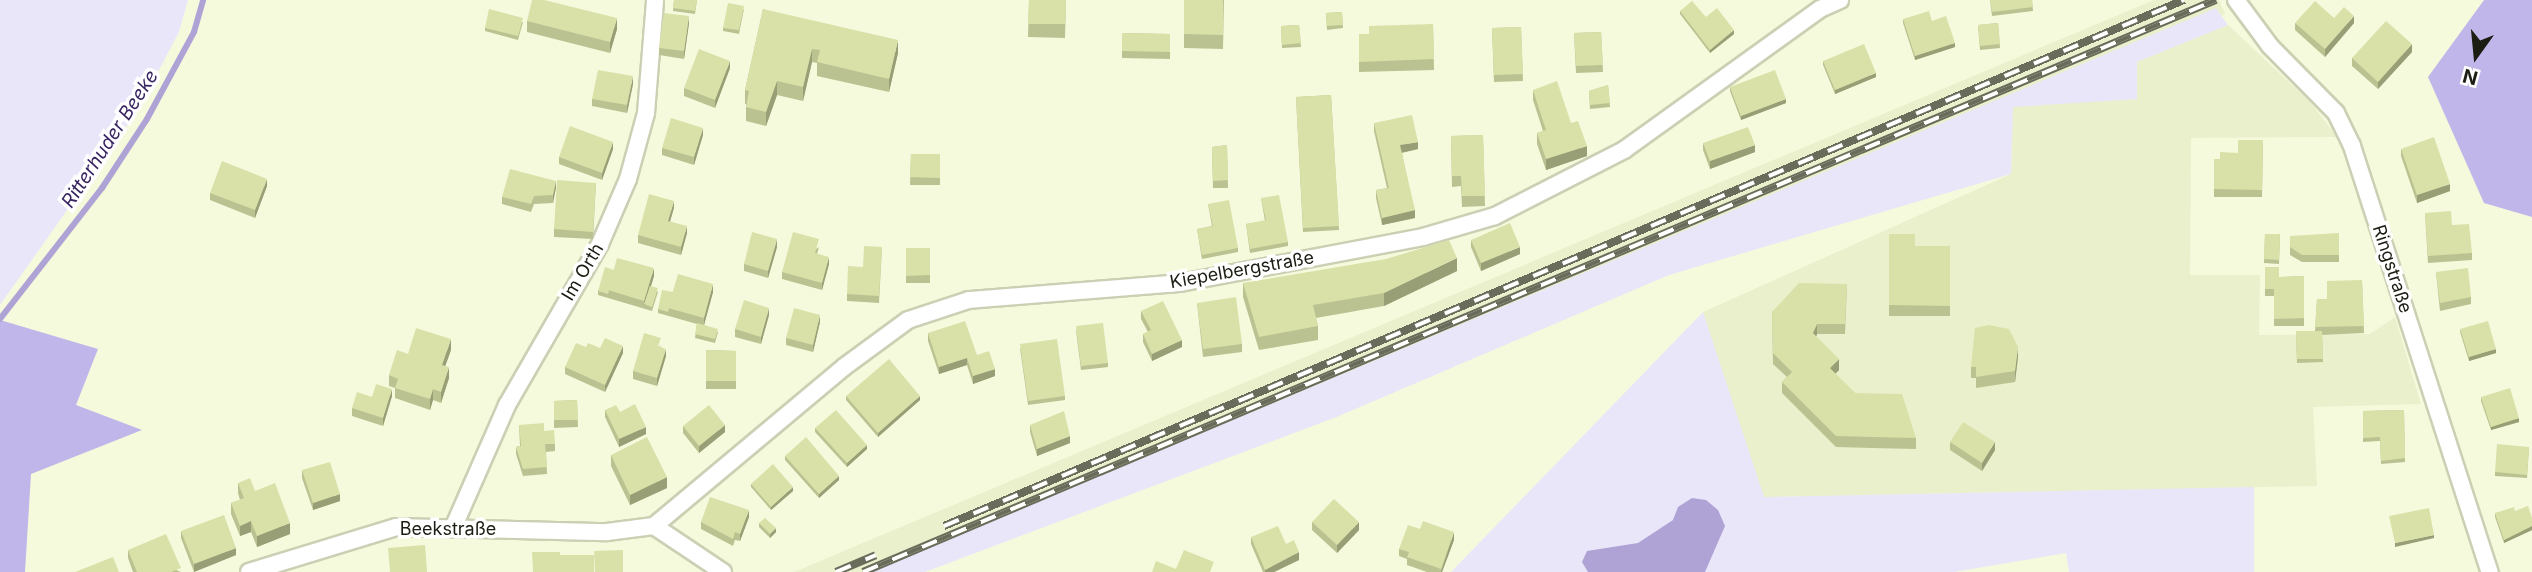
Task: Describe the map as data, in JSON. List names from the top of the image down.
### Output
{
  "streets": {
    "street": [
      "Ringstraße",
      "Kiepelbergstraße",
      "Im Orth",
      "Beekstraße"
    ]
  },
  "crossings": [
    ["Kiepelbergstraße", "Beekstraße"],
    ["Im Orth", "Beekstraße"]
  ],
  "water": ["Ritterhuder Beeke"],
  "north": "bottom"
}
